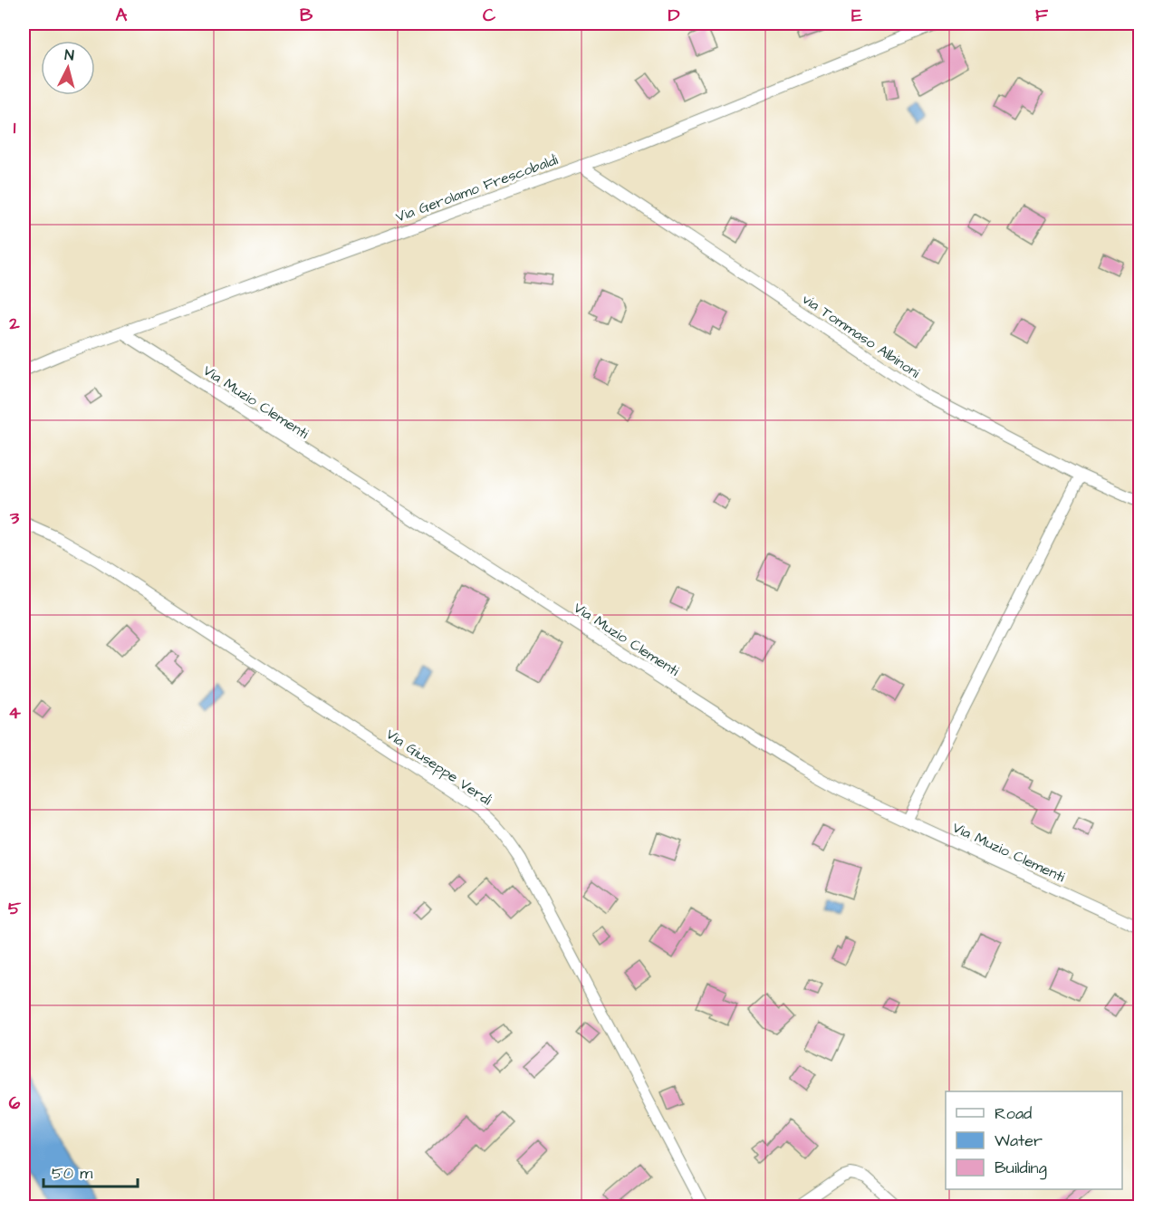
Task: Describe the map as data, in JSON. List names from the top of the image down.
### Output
{
  "streets": {
    "street": [
      "Via Gerolamo Frescobaldi",
      "via Tommaso Albinoni",
      "Via Muzio Clementi",
      "Via Giuseppe Verdi"
    ]
  },
  "crossings": [
    ["Via Gerolamo Frescobaldi", "via Tommaso Albinoni"],
    ["Via Gerolamo Frescobaldi", "Via Muzio Clementi"]
  ],
  "legend": ["Road", "Water", "Building"],
  "scale_bar": "50 m",
  "north": "top",
  "grid": {
    "columns": [
      "A",
      "B",
      "C",
      "D",
      "E",
      "F"
    ],
    "rows": [
      "1",
      "2",
      "3",
      "4",
      "5",
      "6"
    ]
  }
}
